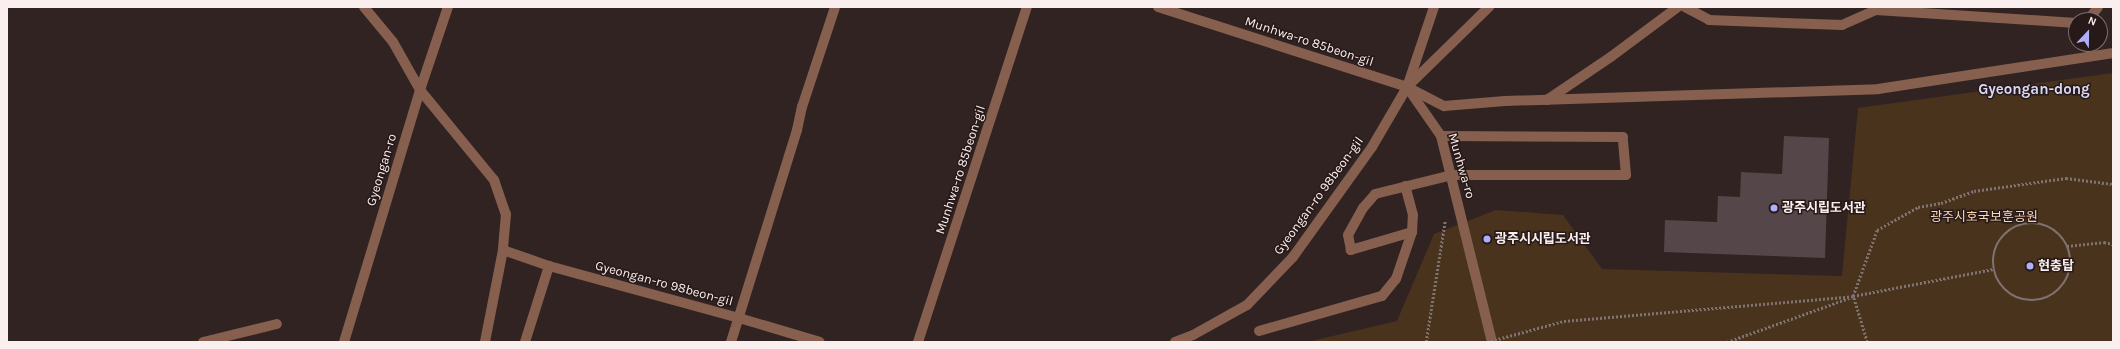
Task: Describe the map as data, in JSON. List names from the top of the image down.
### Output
{
  "streets": {
    "street": [
      "Munhwa-ro 85beon-gil",
      "Munhwa-ro",
      "Gyeongan-ro",
      "Gyeongan-ro 98beon-gil"
    ]
  },
  "crossings": [
    ["Munhwa-ro 85beon-gil", "Munhwa-ro"],
    ["Munhwa-ro 85beon-gil", "Gyeongan-ro 98beon-gil"],
    ["Munhwa-ro", "Gyeongan-ro 98beon-gil"]
  ],
  "districts": ["Gyeongan-dong"],
  "parks": ["광주시호국보훈공원"],
  "places": ["광주시립도서관", "광주시시립도서관", "현충탑"],
  "north": "top"
}
